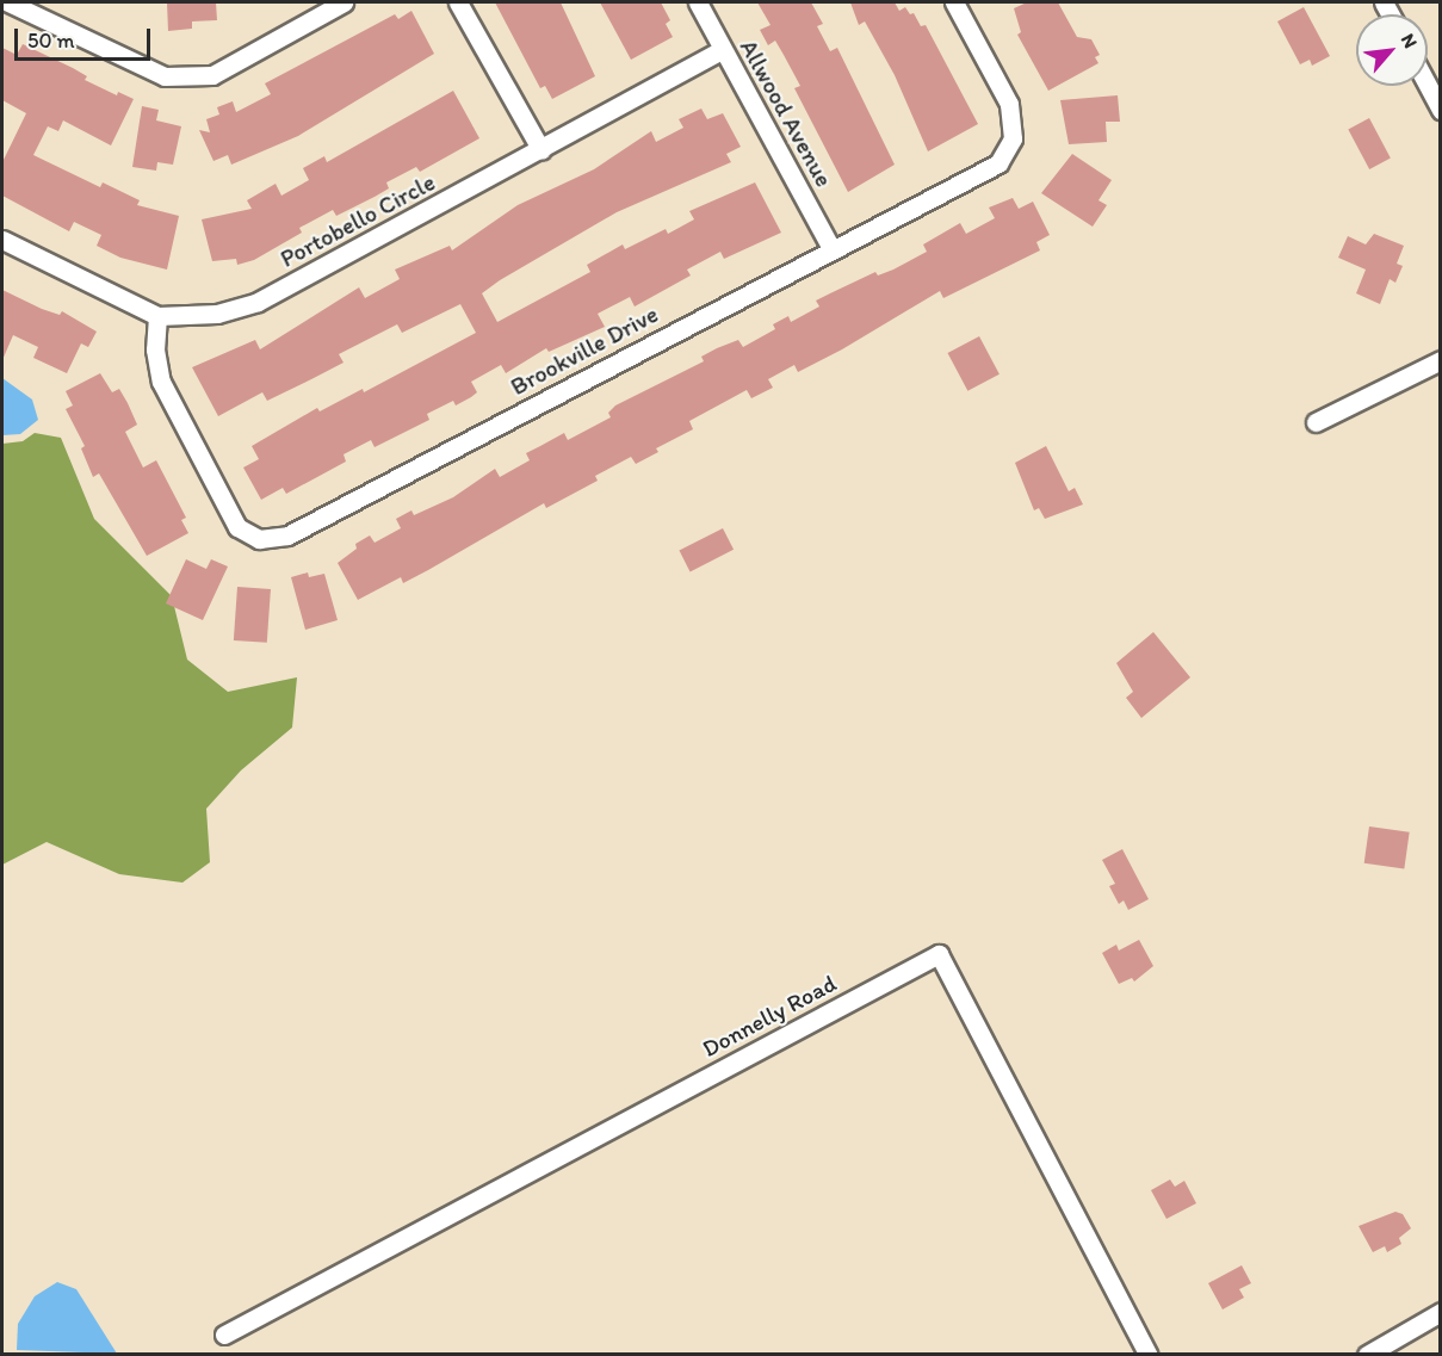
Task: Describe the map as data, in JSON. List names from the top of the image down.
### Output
{
  "streets": {
    "street": [
      "Allwood Avenue",
      "Portobello Circle",
      "Brookville Drive",
      "Donnelly Road"
    ]
  },
  "crossings": [
    ["Allwood Avenue", "Portobello Circle"],
    ["Allwood Avenue", "Brookville Drive"],
    ["Portobello Circle", "Brookville Drive"]
  ],
  "scale_bar": "50 m",
  "north": "top right"
}
